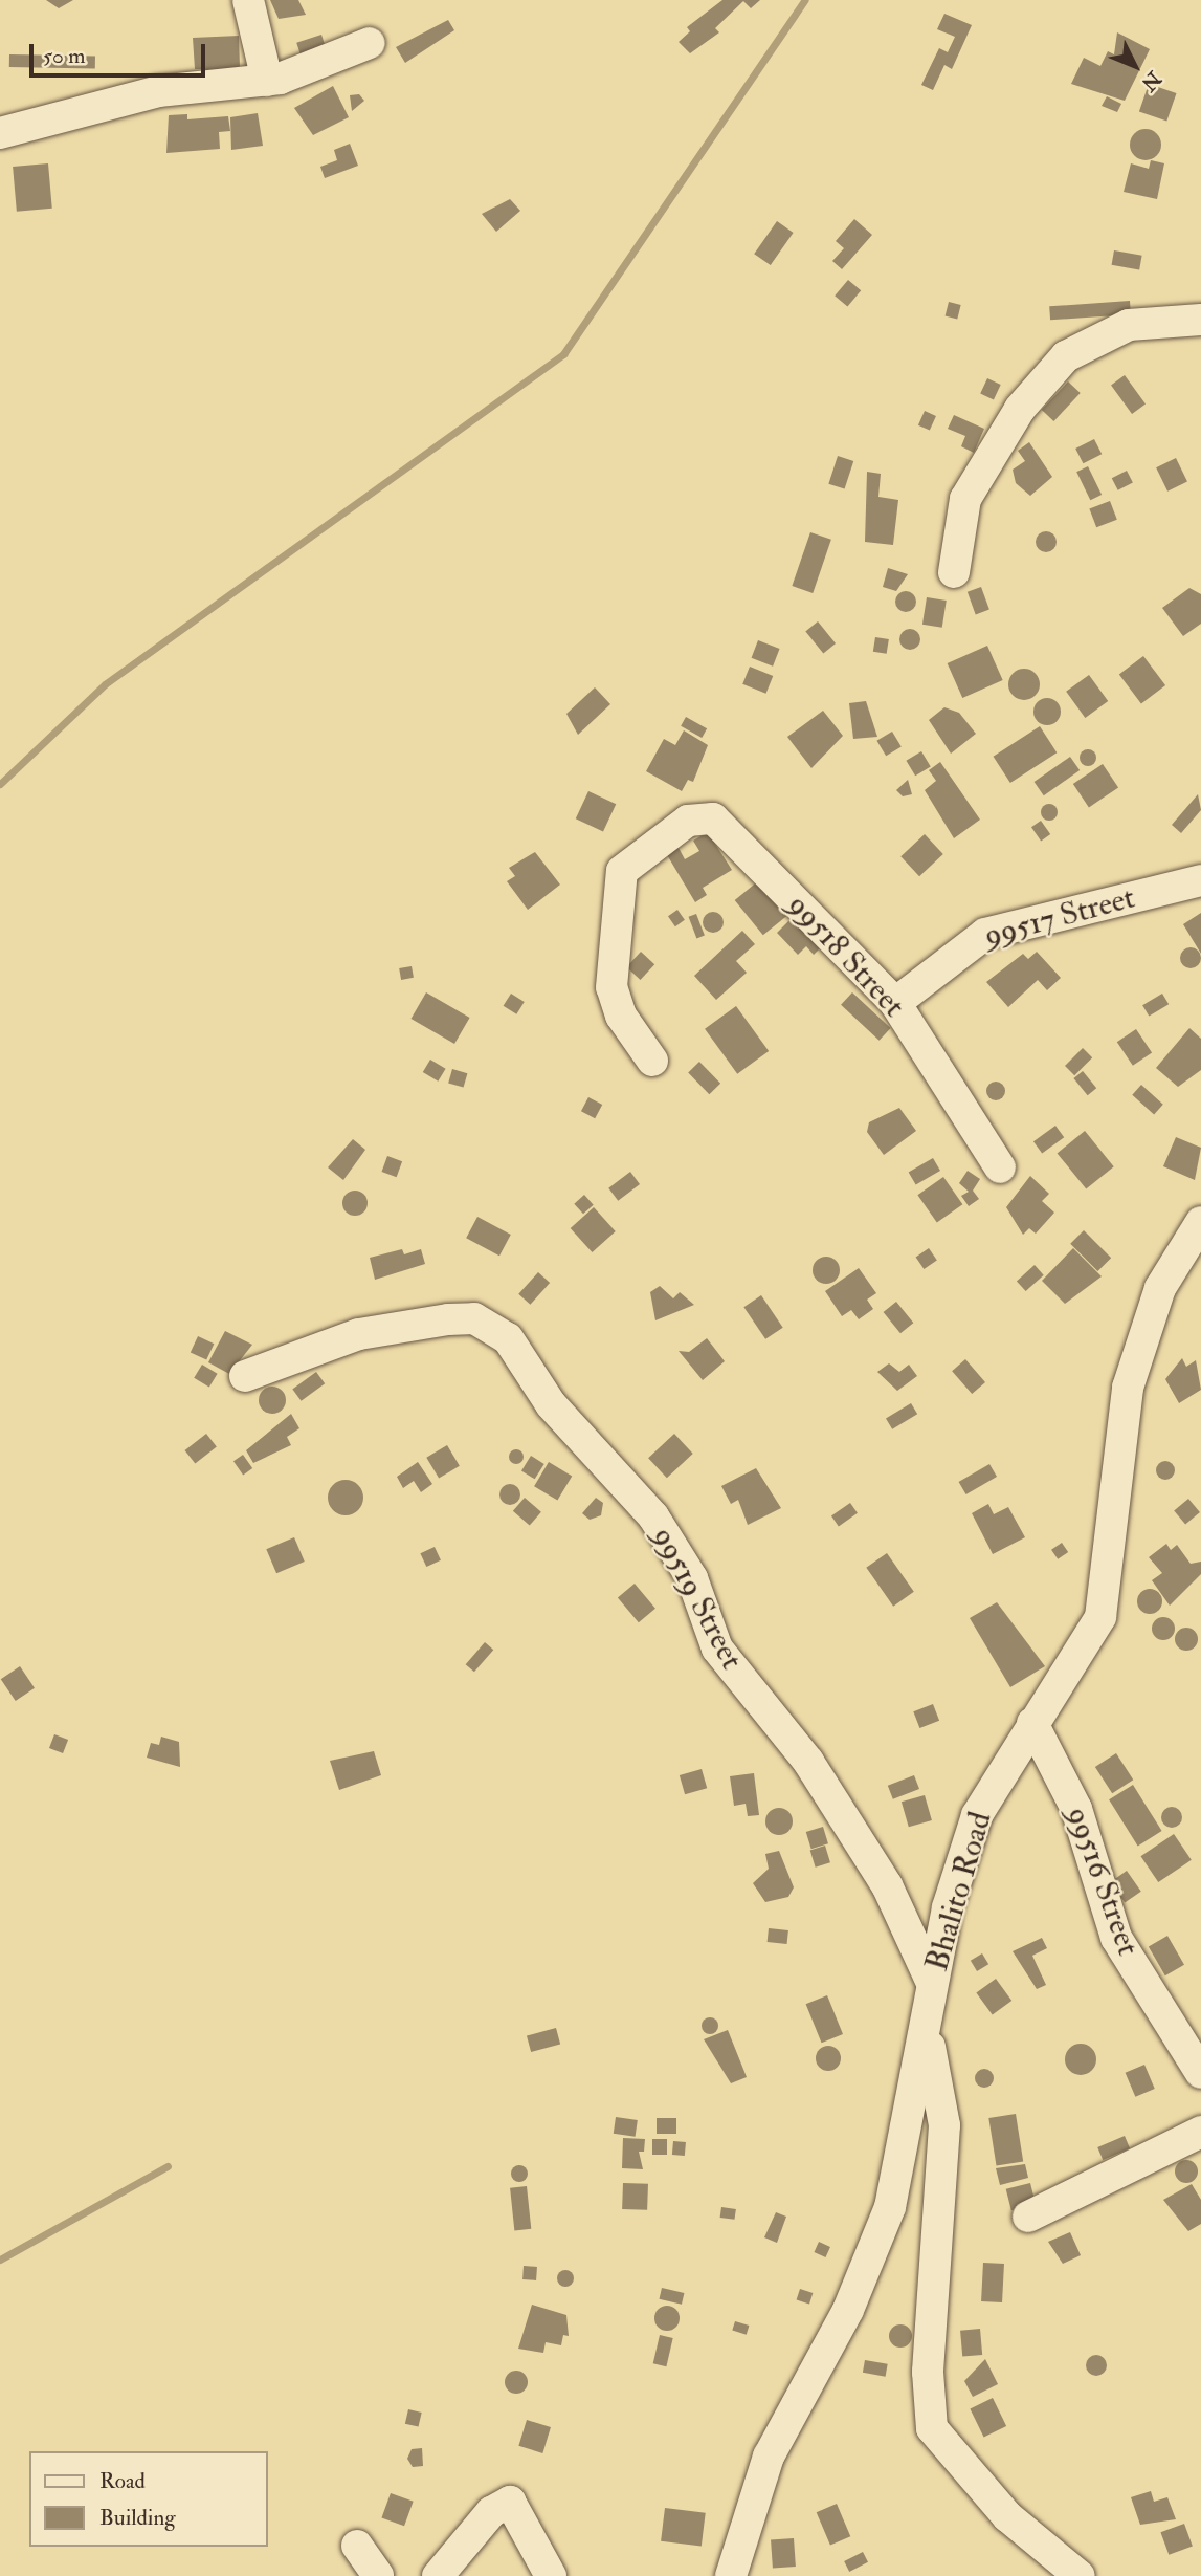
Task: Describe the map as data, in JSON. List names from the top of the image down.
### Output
{
  "streets": {
    "street": [
      "99517 Street",
      "99518 Street",
      "99519 Street",
      "99516 Street",
      "Bhalito Road"
    ]
  },
  "crossings": [
    ["99517 Street", "99518 Street"],
    ["99519 Street", "Bhalito Road"],
    ["99516 Street", "Bhalito Road"]
  ],
  "legend": ["Road", "Building"],
  "scale_bar": "50 m",
  "north": "bottom right"
}
